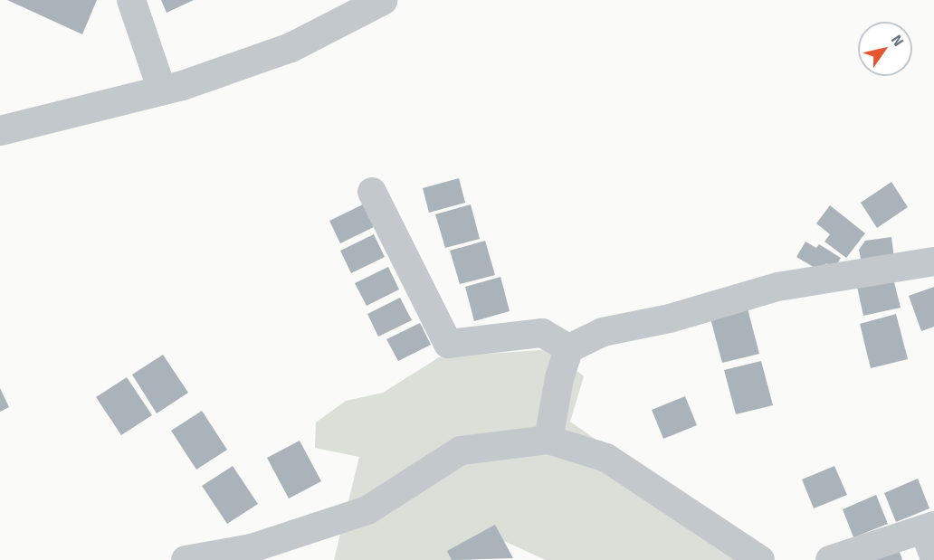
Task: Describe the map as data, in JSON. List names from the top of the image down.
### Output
{
  "north": "top right"
}
